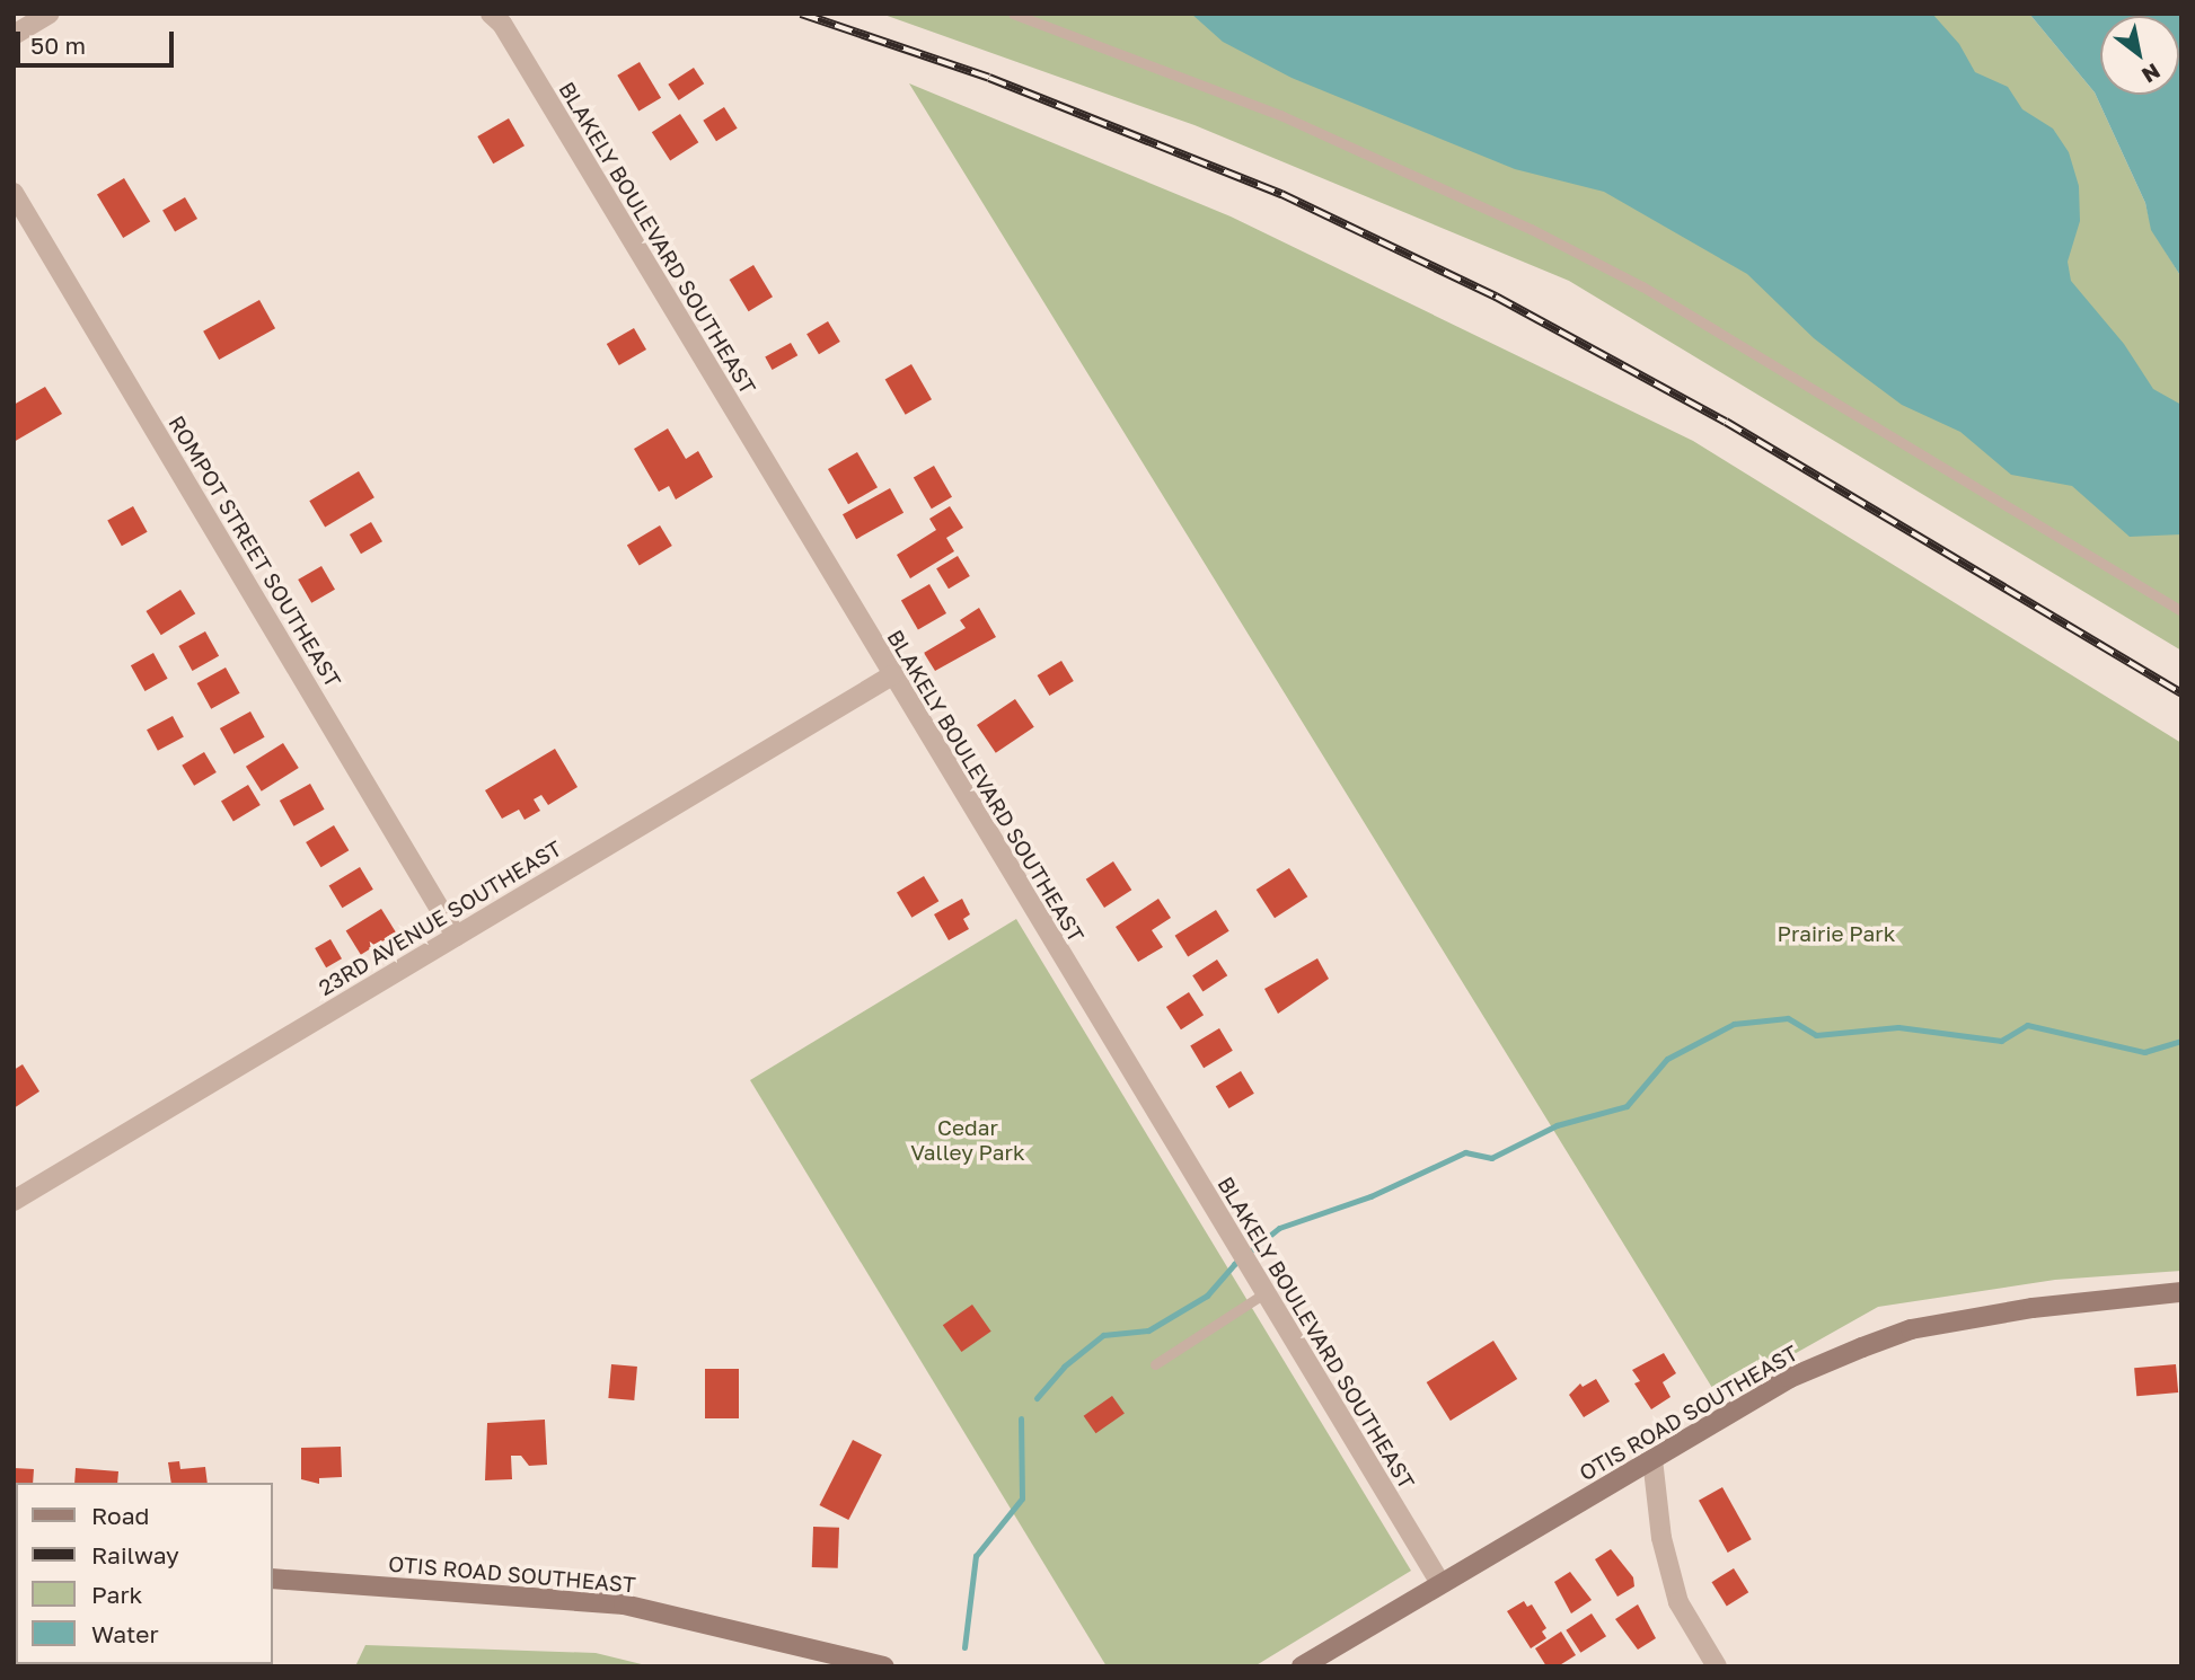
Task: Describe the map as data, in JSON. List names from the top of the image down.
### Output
{
  "streets": {
    "street": [
      "BLAKELY BOULEVARD SOUTHEAST",
      "ROMPOT STREET SOUTHEAST",
      "23RD AVENUE SOUTHEAST",
      "OTIS ROAD SOUTHEAST"
    ]
  },
  "crossings": [
    ["BLAKELY BOULEVARD SOUTHEAST", "23RD AVENUE SOUTHEAST"],
    ["BLAKELY BOULEVARD SOUTHEAST", "OTIS ROAD SOUTHEAST"],
    ["ROMPOT STREET SOUTHEAST", "23RD AVENUE SOUTHEAST"]
  ],
  "parks": ["Prairie Park", "Cedar Valley Park"],
  "legend": [
    "Road",
    "Railway",
    "Park",
    "Water"
  ],
  "scale_bar": "50 m",
  "north": "bottom right"
}
